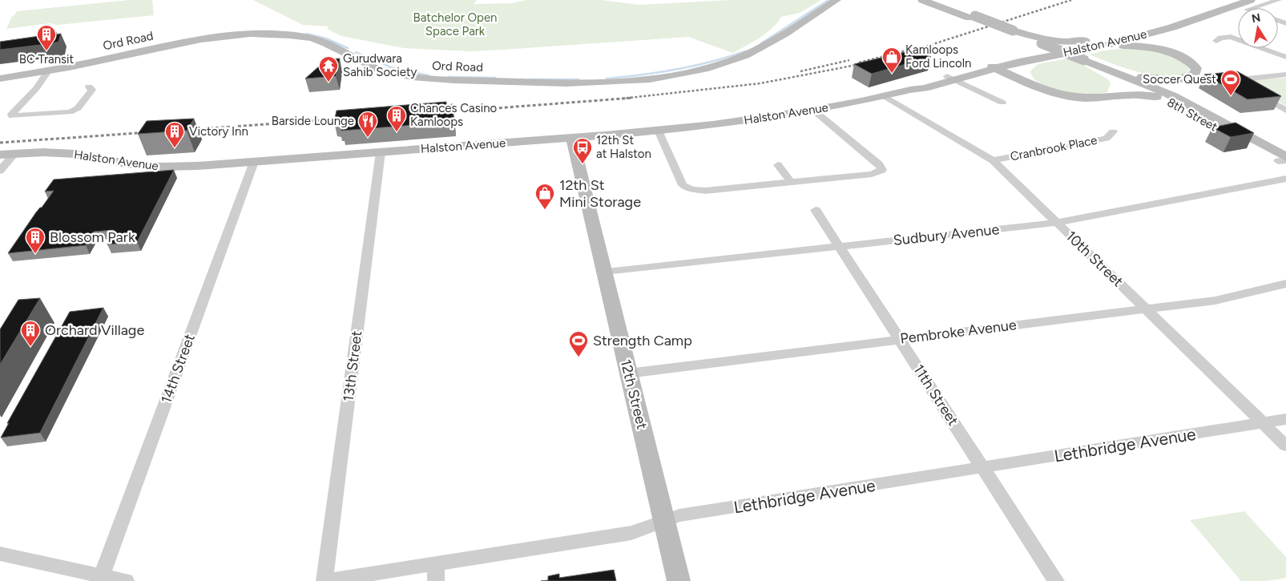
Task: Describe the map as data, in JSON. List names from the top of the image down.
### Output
{
  "streets": {
    "main road": [
      "Ord Road",
      "Halston Avenue",
      "8th Street",
      "12th Street"
    ],
    "street": [
      "Cranbrook Place",
      "Sudbury Avenue",
      "10th Street",
      "Pembroke Avenue",
      "13th Street",
      "14th Street",
      "11th Street",
      "Lethbridge Avenue"
    ]
  },
  "crossings": [
    ["Halston Avenue", "10th Street"],
    ["Halston Avenue", "13th Street"],
    ["Halston Avenue", "14th Street"],
    ["Halston Avenue", "12th Street"],
    ["Cranbrook Place", "10th Street"],
    ["Sudbury Avenue", "10th Street"],
    ["Sudbury Avenue", "12th Street"],
    ["Sudbury Avenue", "11th Street"],
    ["10th Street", "Pembroke Avenue"],
    ["10th Street", "Lethbridge Avenue"],
    ["Pembroke Avenue", "12th Street"],
    ["Pembroke Avenue", "11th Street"],
    ["13th Street", "Lethbridge Avenue"],
    ["12th Street", "Lethbridge Avenue"],
    ["11th Street", "Lethbridge Avenue"]
  ],
  "parks": ["Batchelor Open Space Park"],
  "places": {
    "building": [
      "BC Transit",
      "Chances Casino Kamloops",
      "Victory Inn",
      "Blossom Park",
      "Orchard Village"
    ],
    "shop": ["Kamloops Ford Lincoln", "12th St Mini Storage"],
    "temple": ["Gurudwara Sahib Society"],
    "sports": ["Soccer Quest", "Strength Camp"],
    "restaurant": ["Barside Lounge"],
    "bus stop": ["12th St at Halston"]
  },
  "north": "top"
}
